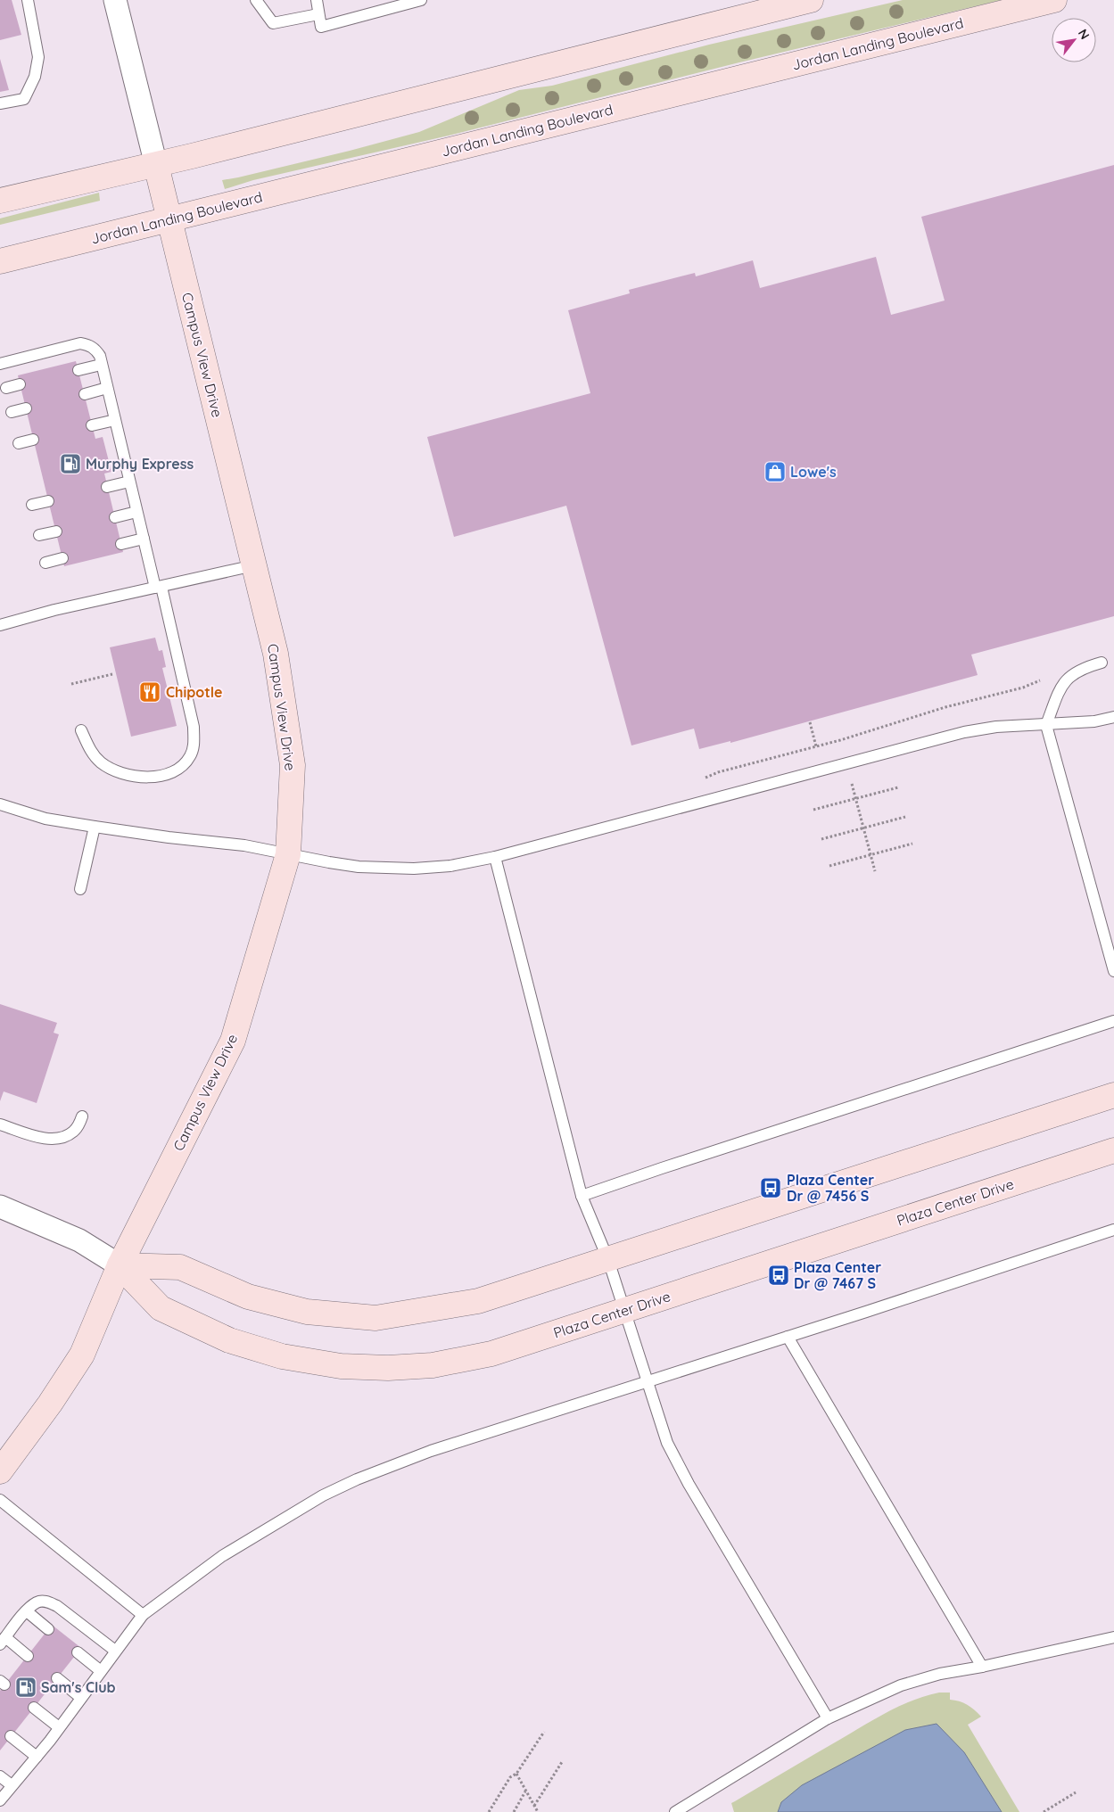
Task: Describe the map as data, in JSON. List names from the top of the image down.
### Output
{
  "streets": {
    "street": ["Jordan Landing Boulevard", "Campus View Drive", "Plaza Center Drive"]
  },
  "crossings": [
    ["Jordan Landing Boulevard", "Campus View Drive"],
    ["Campus View Drive", "Plaza Center Drive"]
  ],
  "places": {
    "fuel station": ["Murphy Express", "Sam's Club"],
    "shop": ["Lowe's"],
    "restaurant": ["Chipotle"],
    "bus stop": ["Plaza Center Dr @ 7456 S", "Plaza Center Dr @ 7467 S"]
  },
  "north": "top right"
}
